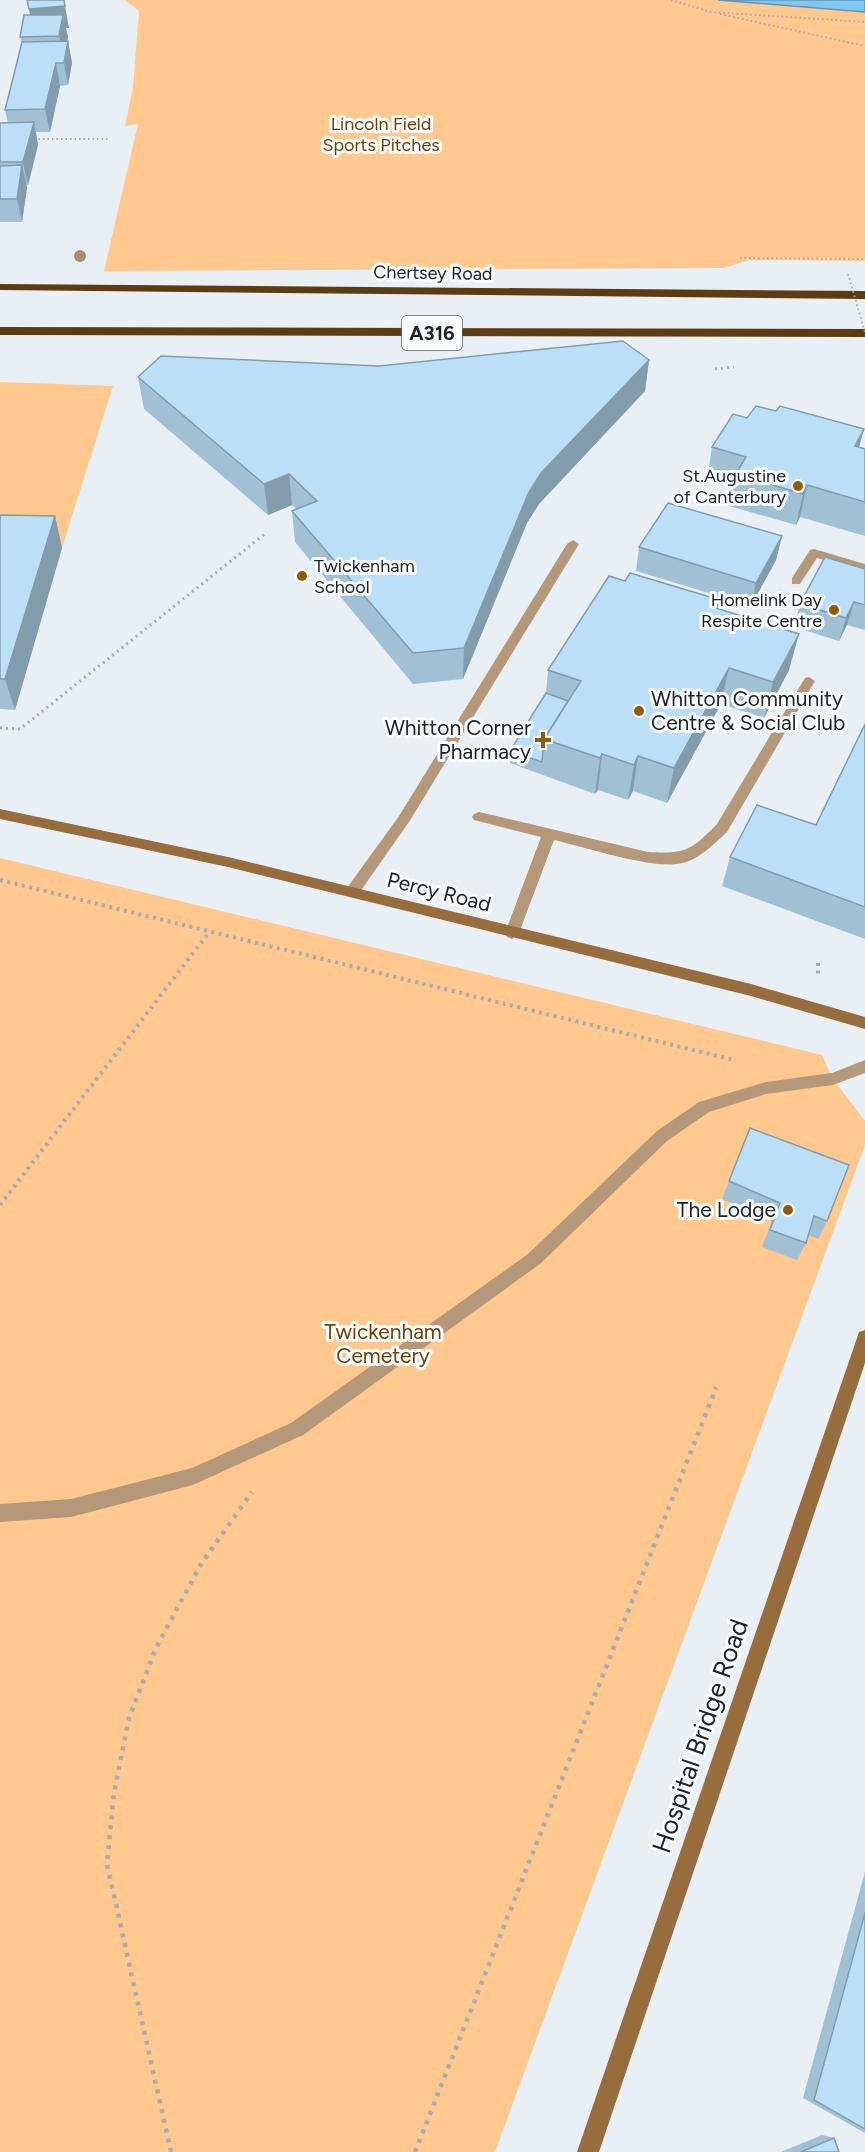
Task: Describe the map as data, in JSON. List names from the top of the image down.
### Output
{
  "streets": {
    "highway": ["Chertsey Road", "A316"],
    "street": ["Percy Road", "Hospital Bridge Road"]
  },
  "parks": ["Lincoln Field Sports Pitches", "Twickenham Cemetery"],
  "places": {
    "other": [
      "St.Augustine of Canterbury",
      "Twickenham School",
      "Homelink Day Respite Centre",
      "Whitton Community Centre & Social Club",
      "The Lodge"
    ],
    "health": ["Whitton Corner Pharmacy"]
  }
}
